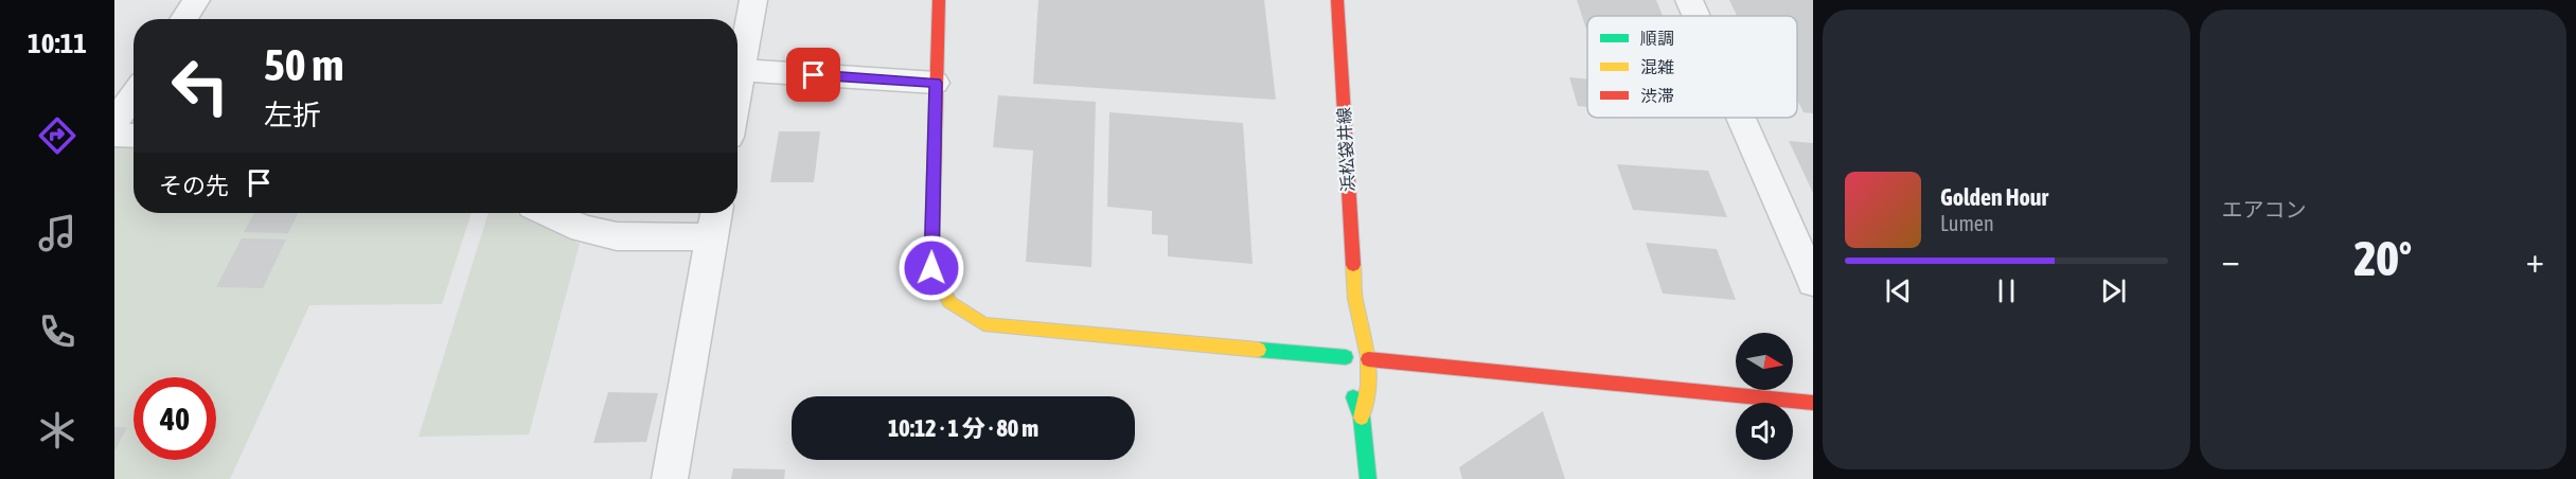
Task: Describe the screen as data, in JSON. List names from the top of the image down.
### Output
{
  "streets": {
    "street": ["浜松袋井線"]
  },
  "legend": ["順調", "混雑", "渋滞"],
  "north": "right",
  "page": {
    "tabs": "10:11",
    "tile": "エアコン",
    "turn": ["50 m", "左折"],
    "then": "その先",
    "song": ["Golden Hour", "Lumen"],
    "heat": ["−", "20°", "+"],
    "limit": "40",
    "trip": "10:12 · 1 分 · 80 m"
  }
}
